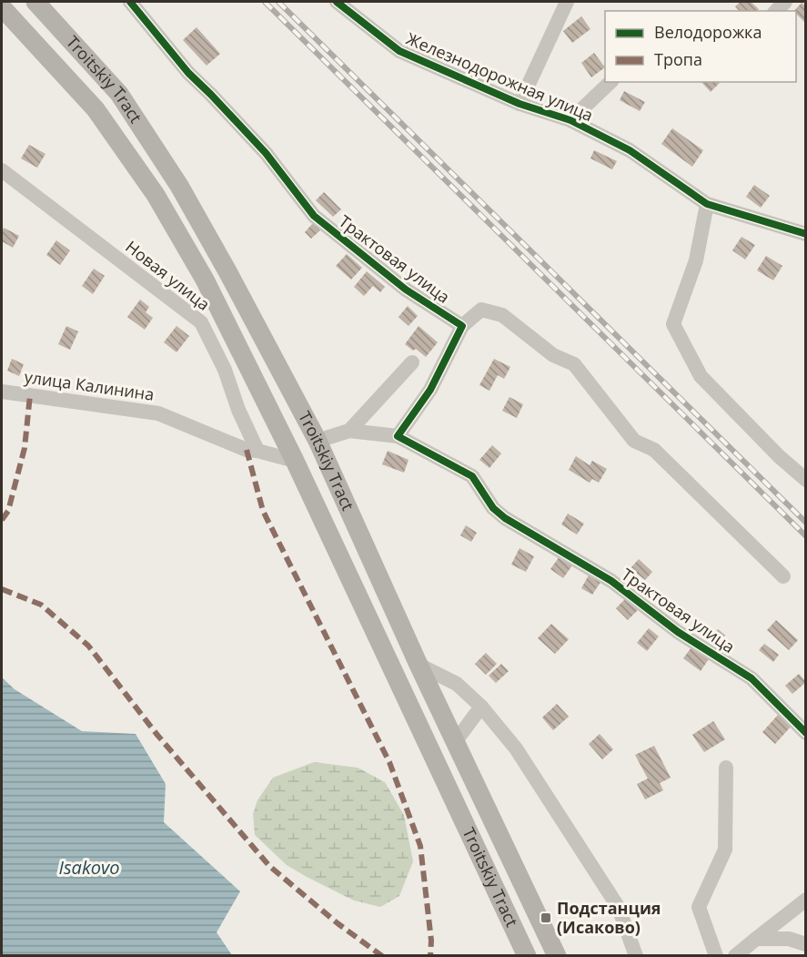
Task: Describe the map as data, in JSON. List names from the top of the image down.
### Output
{
  "streets": {
    "main road": ["Troitskiy Tract"],
    "street": [
      "Железнодорожная улица",
      "Трактовая улица",
      "Новая улица",
      "улица Калинина"
    ]
  },
  "crossings": [
    ["Troitskiy Tract", "улица Калинина"],
    ["Новая улица", "улица Калинина"]
  ],
  "water": ["Isakovo"],
  "places": {
    "transit": ["Подстанция (Исаково)"]
  },
  "legend": ["Велодорожка", "Тропа"]
}
